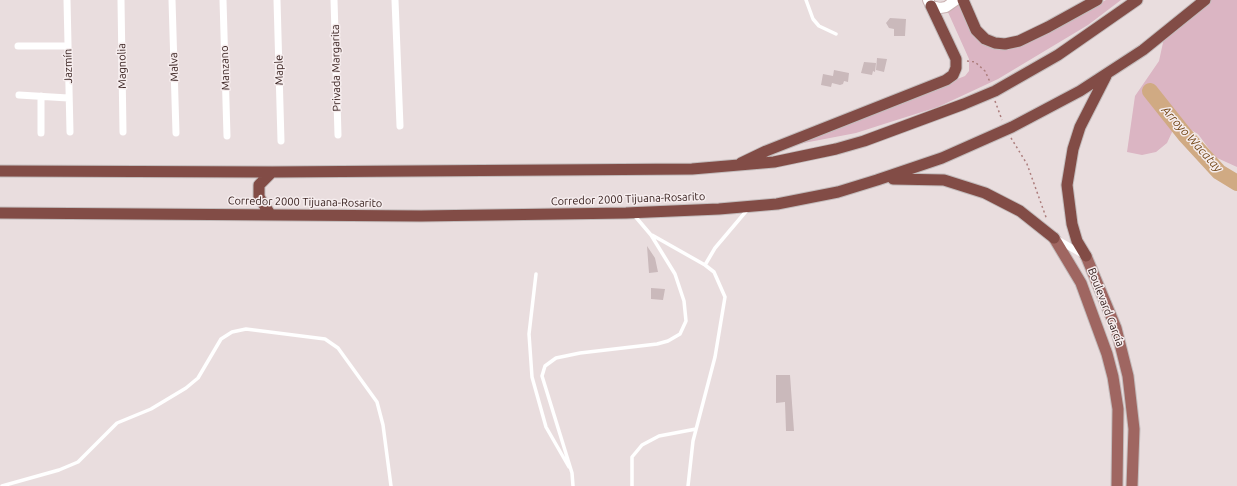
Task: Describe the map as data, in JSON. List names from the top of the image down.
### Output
{
  "streets": {
    "highway": ["Corredor 2000 Tijuana-Rosarito"],
    "main road": ["Boulevard García"],
    "street": [
      "Jazmín",
      "Magnolia",
      "Malva",
      "Manzano",
      "Privada Margarita",
      "Maple"
    ]
  },
  "water": ["Arroyo Wacatay"]
}
